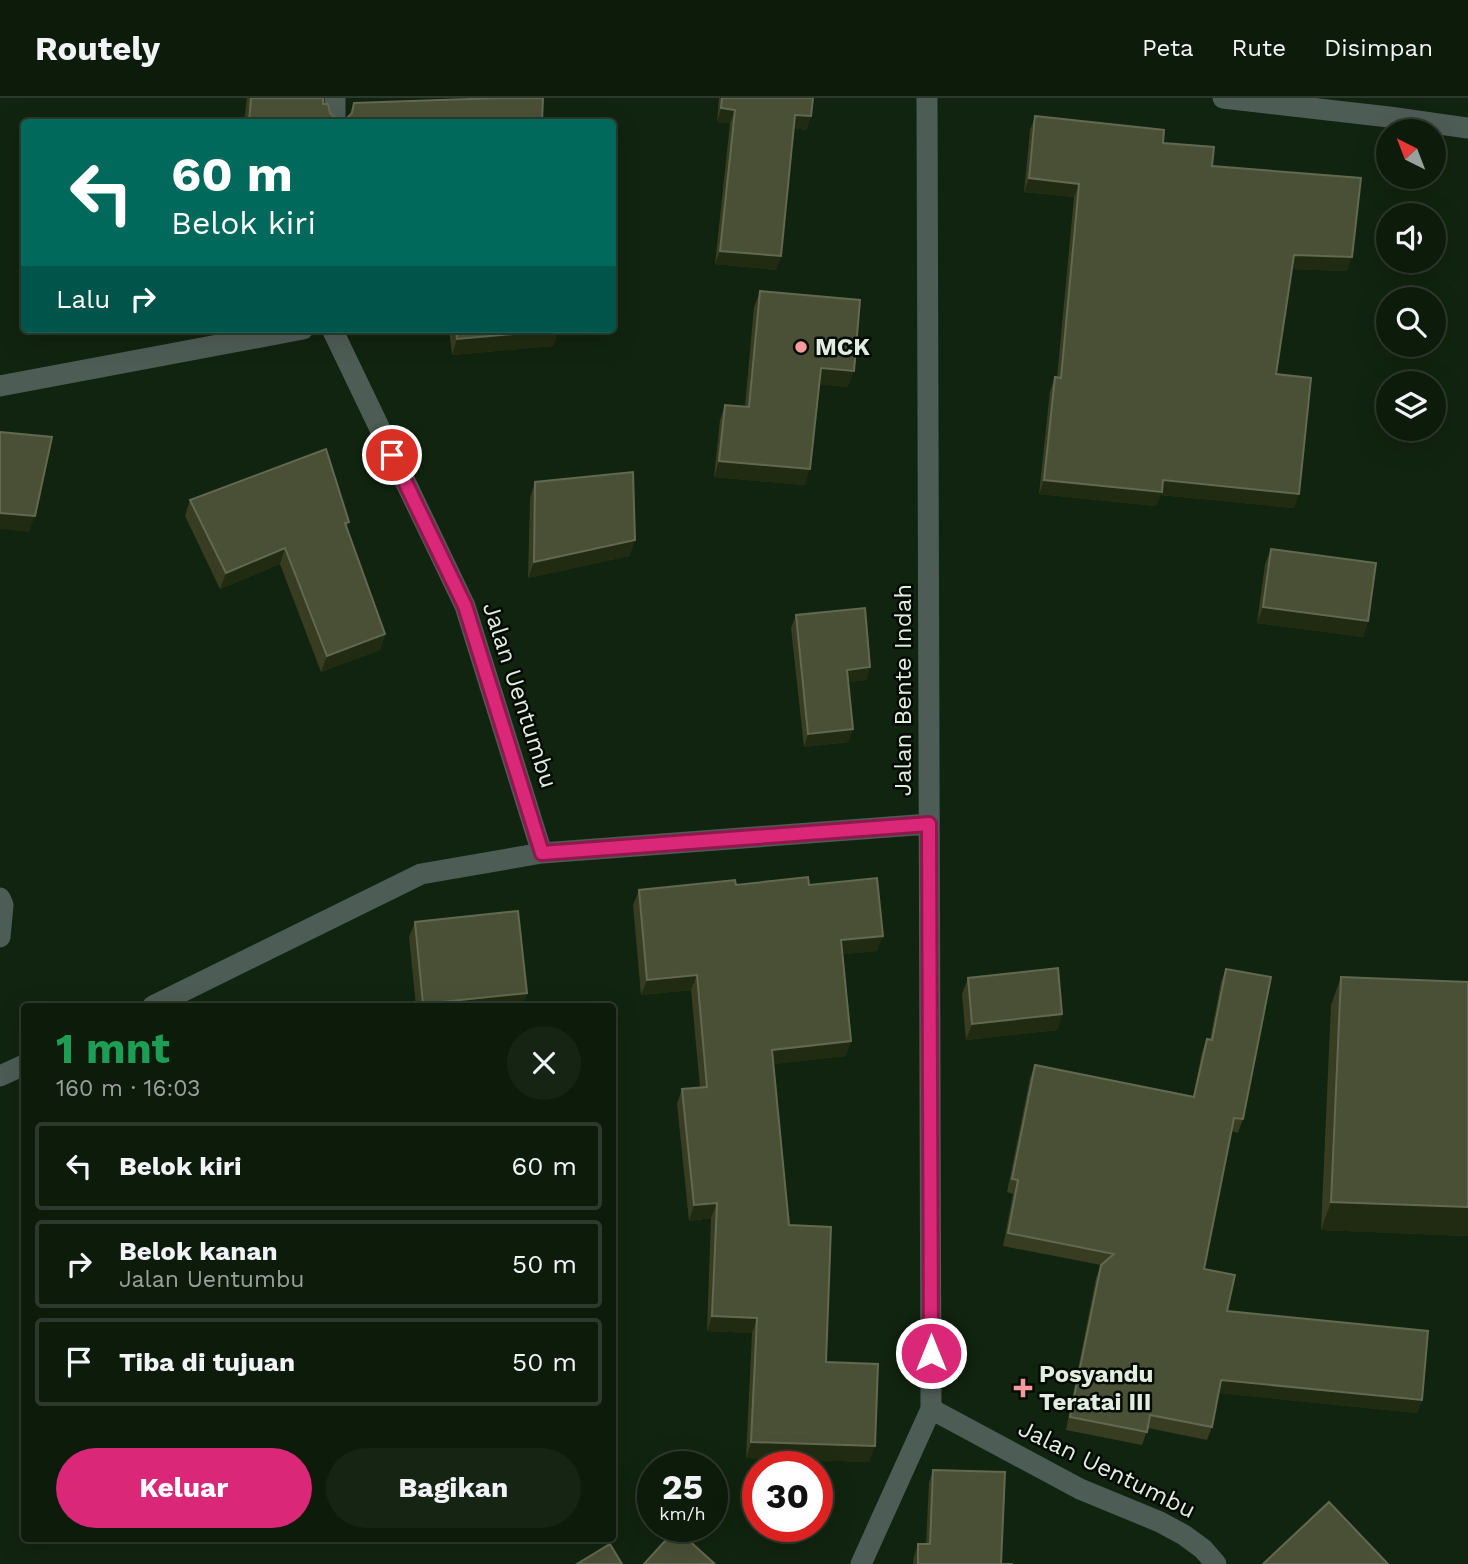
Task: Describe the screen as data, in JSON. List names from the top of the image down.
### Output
{
  "streets": {
    "street": ["Jalan Bente Indah", "Jalan Uentumbu"]
  },
  "crossings": [
    ["Jalan Bente Indah", "Jalan Uentumbu"]
  ],
  "places": {
    "other": ["MCK"],
    "health": ["Posyandu Teratai III"]
  },
  "north": "top left",
  "page": {
    "header": "Routely",
    "nav": ["Peta", "Rute", "Disimpan"],
    "turn": ["60 m", "Belok kiri"],
    "then": "Lalu",
    "heading": ["1 mnt", "160 m · 16:03"],
    "list": [
      {
        "name": "Belok kiri",
        "value": "60 m"
      },
      {
        "name": "Belok kanan",
        "note": "Jalan Uentumbu",
        "value": "50 m"
      },
      {
        "name": "Tiba di tujuan",
        "value": "50 m"
      }
    ],
    "buttons": ["Keluar", "Bagikan"],
    "speed": "25 km/h",
    "limit": "30"
  }
}
